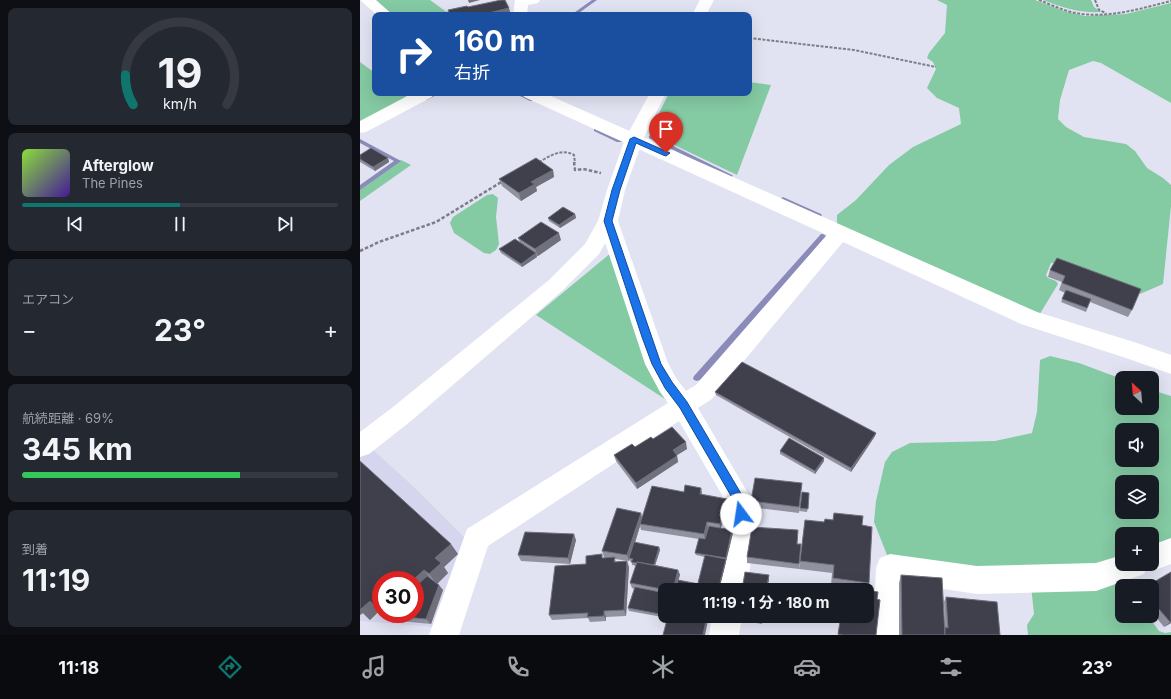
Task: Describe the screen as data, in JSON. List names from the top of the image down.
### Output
{
  "north": "top left",
  "page": {
    "turn": ["160 m", "右折"],
    "song": ["Afterglow", "The Pines"],
    "tile": [
      "エアコン",
      ["航続距離 · 69%", "345 km"],
      ["到着", "11:19"]
    ],
    "heat": ["−", "23°", "+"],
    "map_buttons": ["+", "−"],
    "limit": "30",
    "trip": "11:19 · 1 分 · 180 m",
    "tabs": ["11:18", "23°"],
    "gauge": ["19", "km/h"]
  }
}
